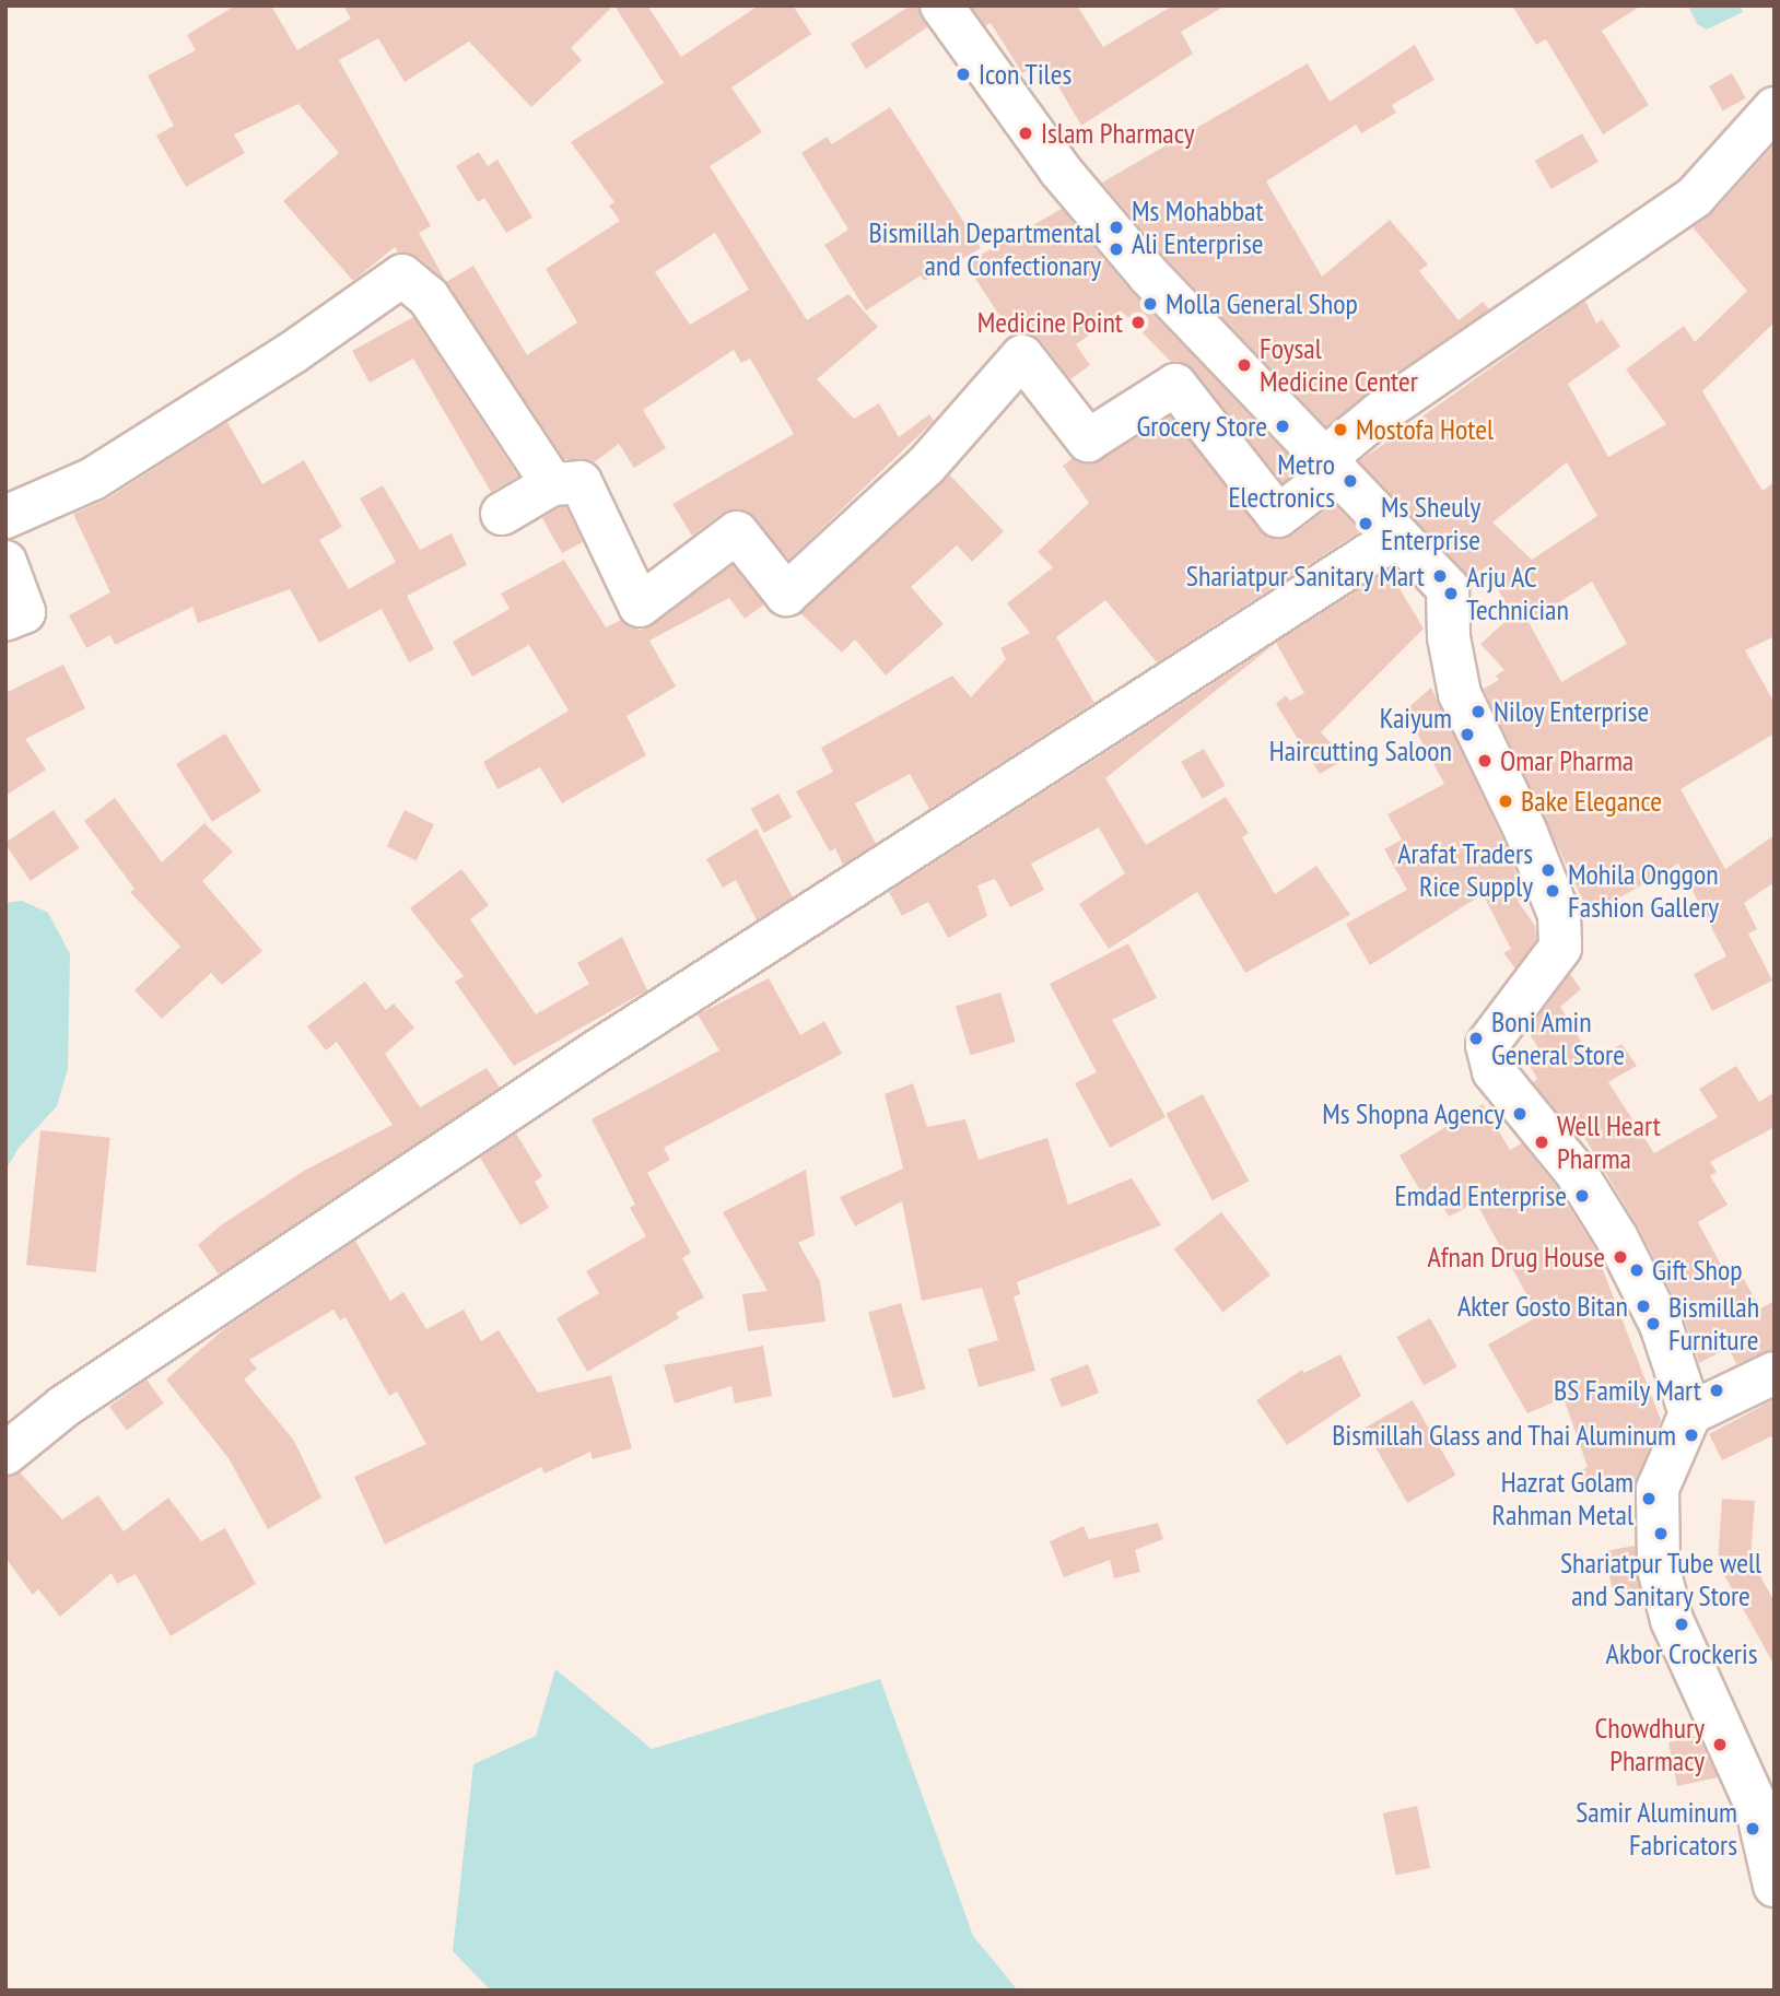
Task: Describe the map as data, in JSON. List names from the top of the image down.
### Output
{
  "places": [
    "Icon Tiles",
    "Islam Pharmacy",
    "Ms Mohabbat Ali Enterprise",
    "Bismillah Departmental and Confectionary",
    "Molla General Shop",
    "Medicine Point",
    "Foysal Medicine Center",
    "Grocery Store",
    "Mostofa Hotel",
    "Metro Electronics",
    "Ms Sheuly Enterprise",
    "Shariatpur Sanitary Mart",
    "Arju AC Technician",
    "Niloy Enterprise",
    "Kaiyum Haircutting Saloon",
    "Omar Pharma",
    "Bake Elegance",
    "Arafat Traders Rice Supply",
    "Mohila Onggon Fashion Gallery",
    "Boni Amin General Store",
    "Ms Shopna Agency",
    "Well Heart Pharma",
    "Emdad Enterprise",
    "Afnan Drug House",
    "Gift Shop",
    "Akter Gosto Bitan",
    "Bismillah Furniture",
    "BS Family Mart",
    "Bismillah Glass and Thai Aluminum",
    "Hazrat Golam Rahman Metal",
    "Shariatpur Tube well and Sanitary Store",
    "Akbor Crockeris",
    "Chowdhury Pharmacy",
    "Samir Aluminum Fabricators"
  ]
}
